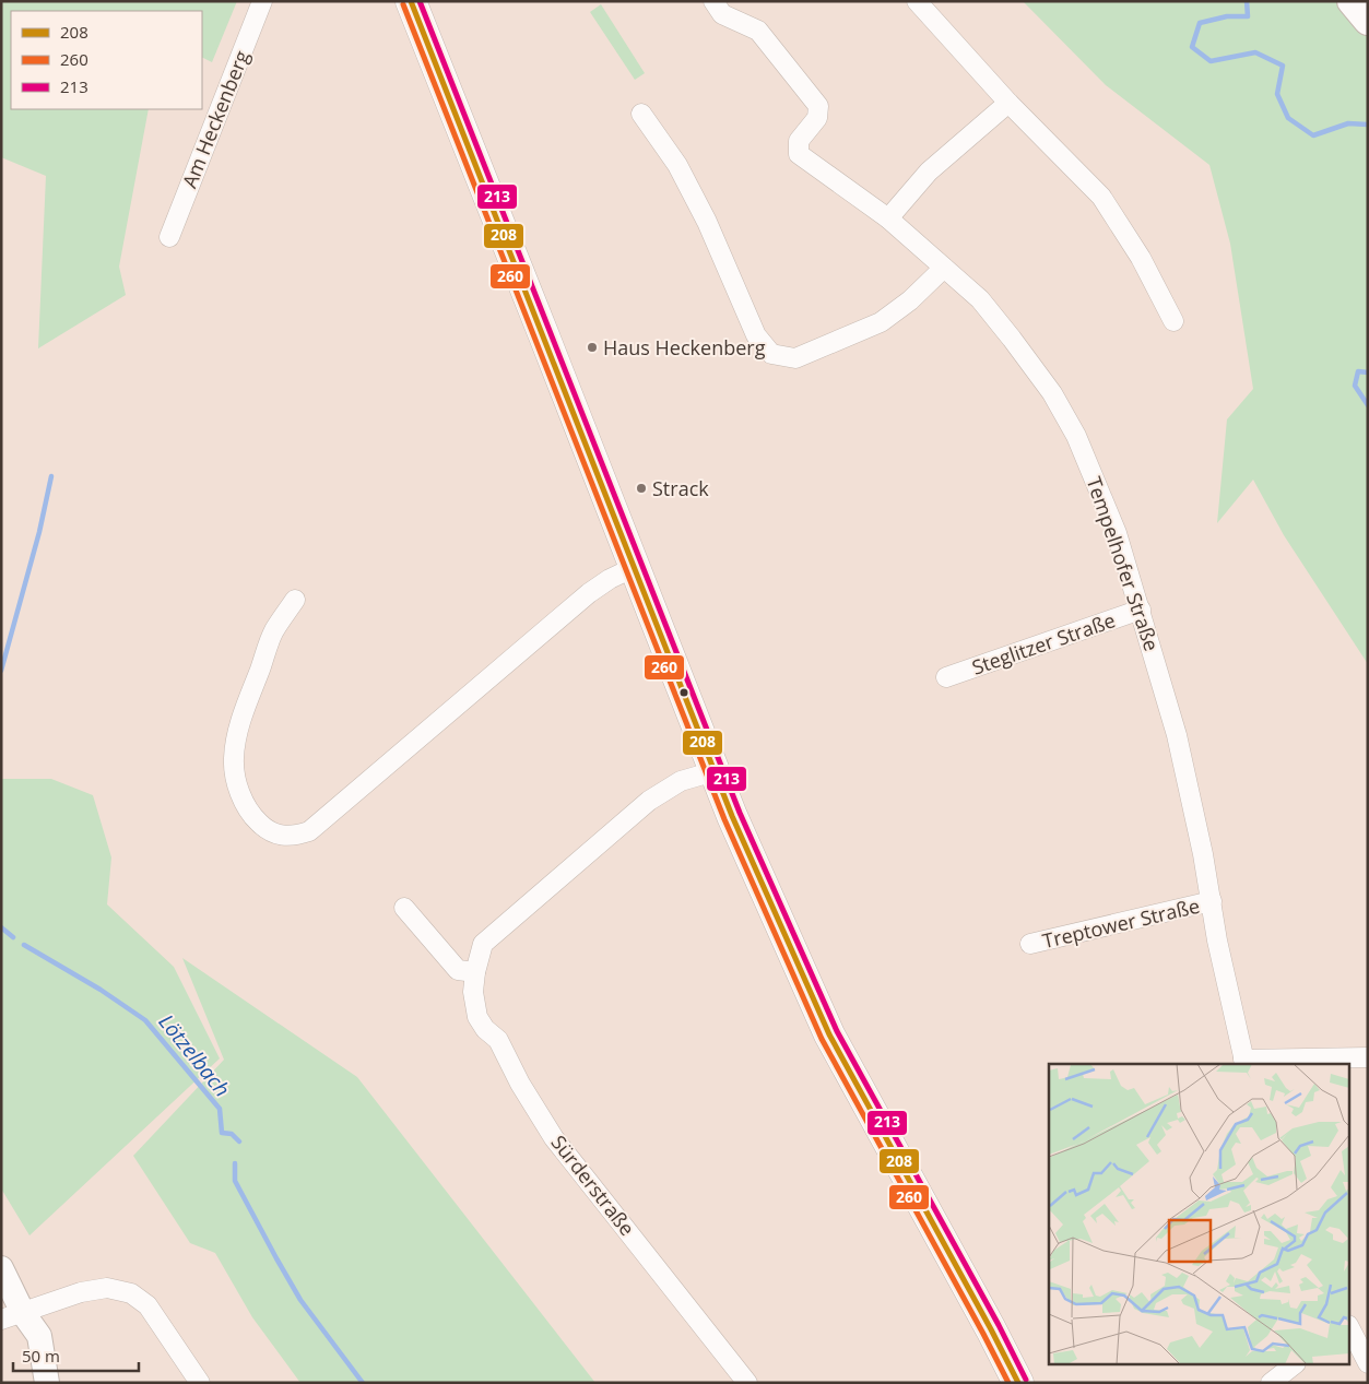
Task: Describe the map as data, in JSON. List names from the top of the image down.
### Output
{
  "streets": {
    "street": [
      "Am Heckenberg",
      "Tempelhofer Straße",
      "Steglitzer Straße",
      "Treptower Straße",
      "Sürderstraße"
    ]
  },
  "crossings": [
    ["Tempelhofer Straße", "Steglitzer Straße"],
    ["Tempelhofer Straße", "Treptower Straße"]
  ],
  "water": ["Lötzelbach"],
  "places": ["Haus Heckenberg", "Strack"],
  "lines": ["transit line 208", "transit line 213", "transit line 260"],
  "legend": ["208", "260", "213"],
  "scale_bar": "50 m"
}
